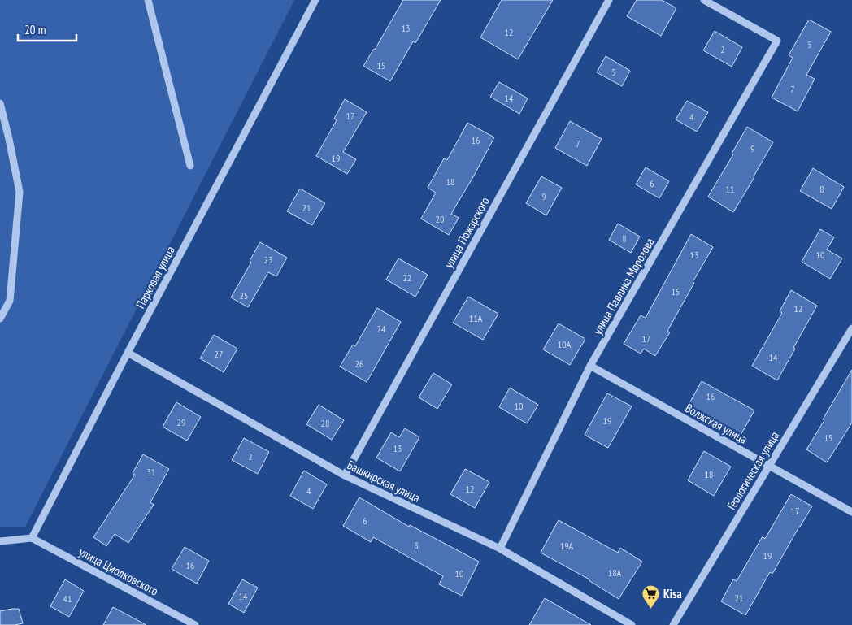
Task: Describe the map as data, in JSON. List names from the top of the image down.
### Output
{
  "streets": {
    "street": [
      "улица Пожарского",
      "Парковая улица",
      "улица Павлика Морозова",
      "Волжская улица",
      "Геологическая улица",
      "Башкирская улица",
      "улица Циолковского"
    ]
  },
  "crossings": [
    ["улица Пожарского", "Башкирская улица"],
    ["Парковая улица", "Башкирская улица"],
    ["Парковая улица", "улица Циолковского"],
    ["улица Павлика Морозова", "Волжская улица"],
    ["улица Павлика Морозова", "Башкирская улица"],
    ["Волжская улица", "Геологическая улица"]
  ],
  "places": {
    "supermarket": ["Kisa"]
  },
  "house_numbers": [
    "13",
    "12",
    "5",
    "2",
    "15",
    "5",
    "7",
    "14",
    "17",
    "4",
    "16",
    "7",
    "9",
    "19",
    "18",
    "6",
    "11",
    "8",
    "9",
    "21",
    "20",
    "8",
    "13",
    "10",
    "23",
    "22",
    "15",
    "25",
    "12",
    "11А",
    "24",
    "17",
    "10А",
    "27",
    "14",
    "26",
    "16",
    "10",
    "19",
    "29",
    "28",
    "15",
    "13",
    "2",
    "31",
    "18",
    "12",
    "4",
    "17",
    "6",
    "8",
    "19А",
    "19",
    "16",
    "18А",
    "10",
    "14",
    "21",
    "41"
  ],
  "scale_bar": "20 m"
}
